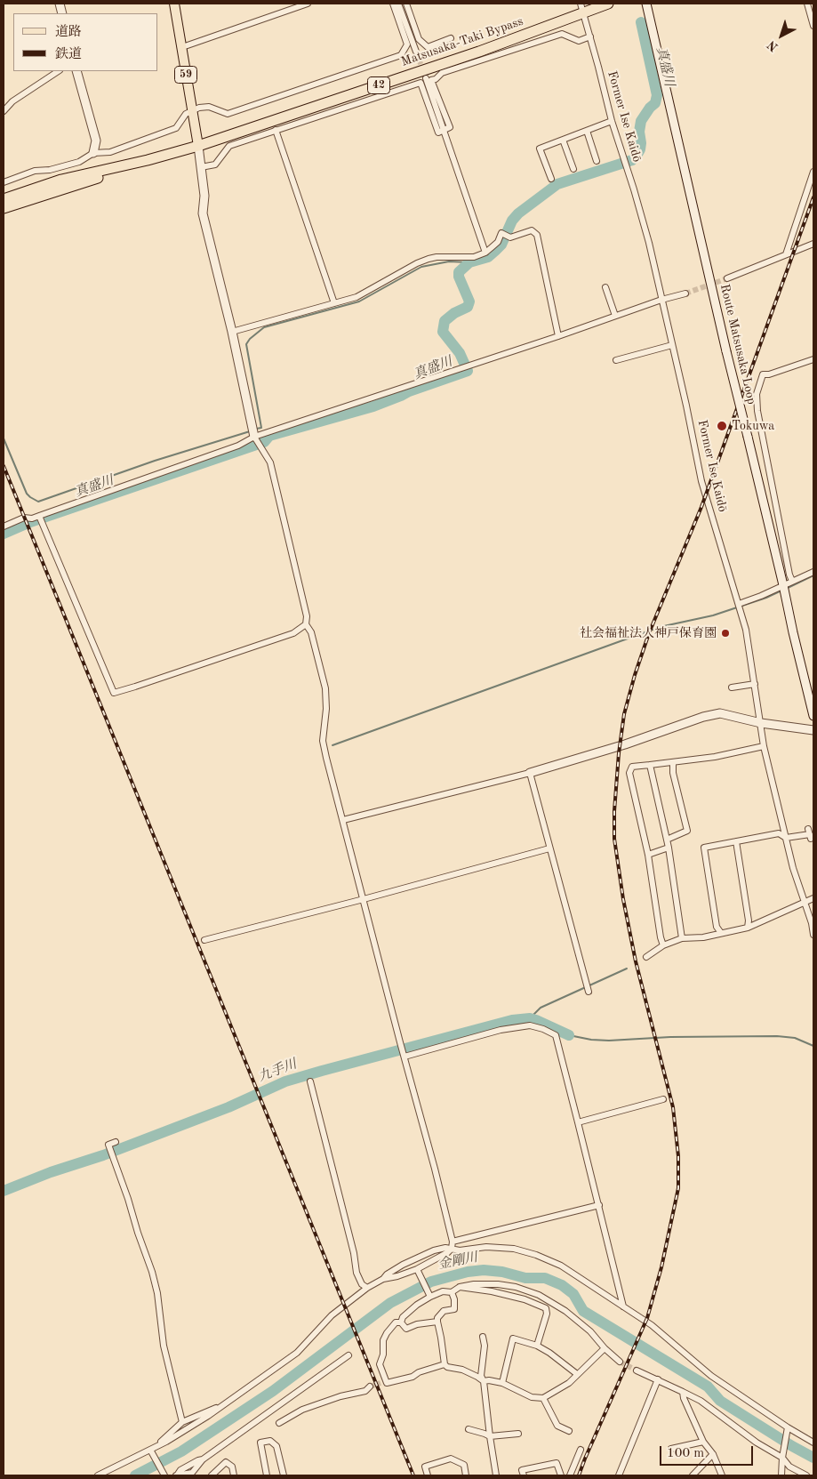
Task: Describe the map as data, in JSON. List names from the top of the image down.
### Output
{
  "streets": {
    "highway": ["Matsusaka-Taki Bypass", "42"],
    "main road": ["59", "Route Matsusaka Loop"],
    "street": ["Former Ise Kaidō"]
  },
  "crossings": [
    ["Matsusaka-Taki Bypass", "59"],
    ["Matsusaka-Taki Bypass", "Former Ise Kaidō"]
  ],
  "water": ["真盛川", "九手川", "金剛川"],
  "places": ["Tokuwa", "社会福祉法人神戸保育園"],
  "legend": ["道路", "鉄道"],
  "scale_bar": "100 m",
  "north": "bottom left"
}
